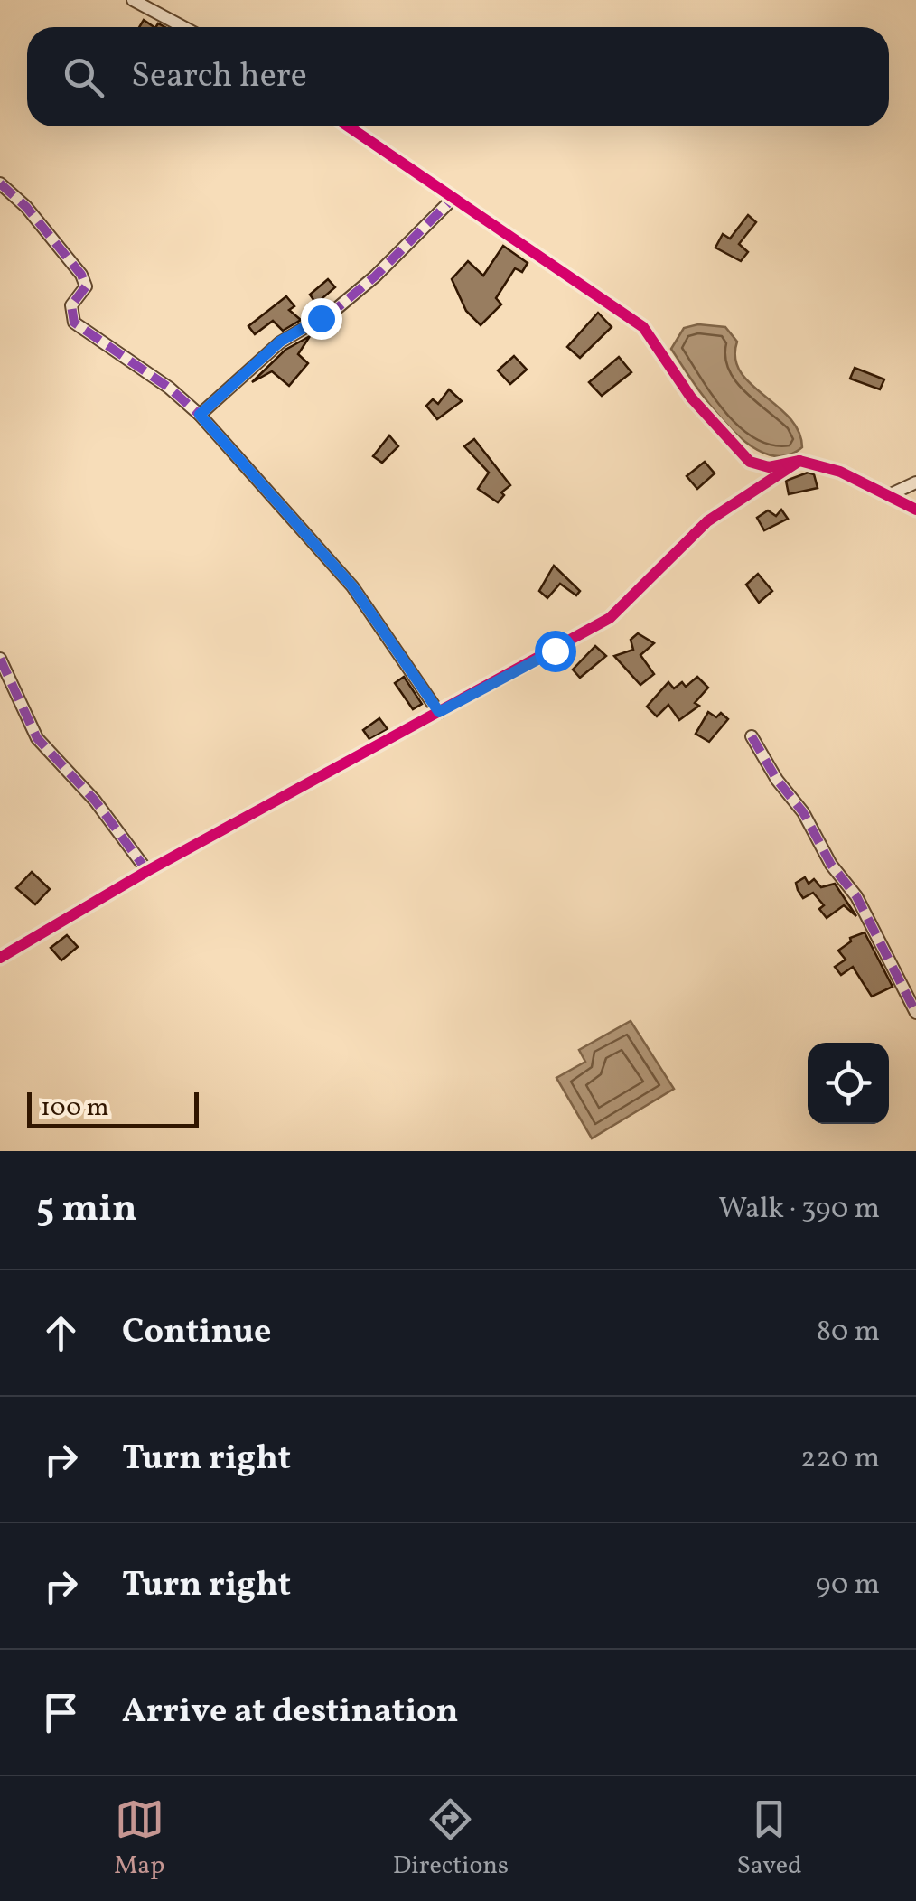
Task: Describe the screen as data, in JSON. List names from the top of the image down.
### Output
{
  "scale_bar": "100 m",
  "page": {
    "search": "Search here",
    "scale": "100 m",
    "heading": ["5 min", "Walk · 390 m"],
    "list": [
      ["Continue", "80 m"],
      ["Turn right", "220 m"],
      ["Turn right", "90 m"],
      "Arrive at destination"
    ],
    "nav": ["Map", "Directions", "Saved"]
  }
}
